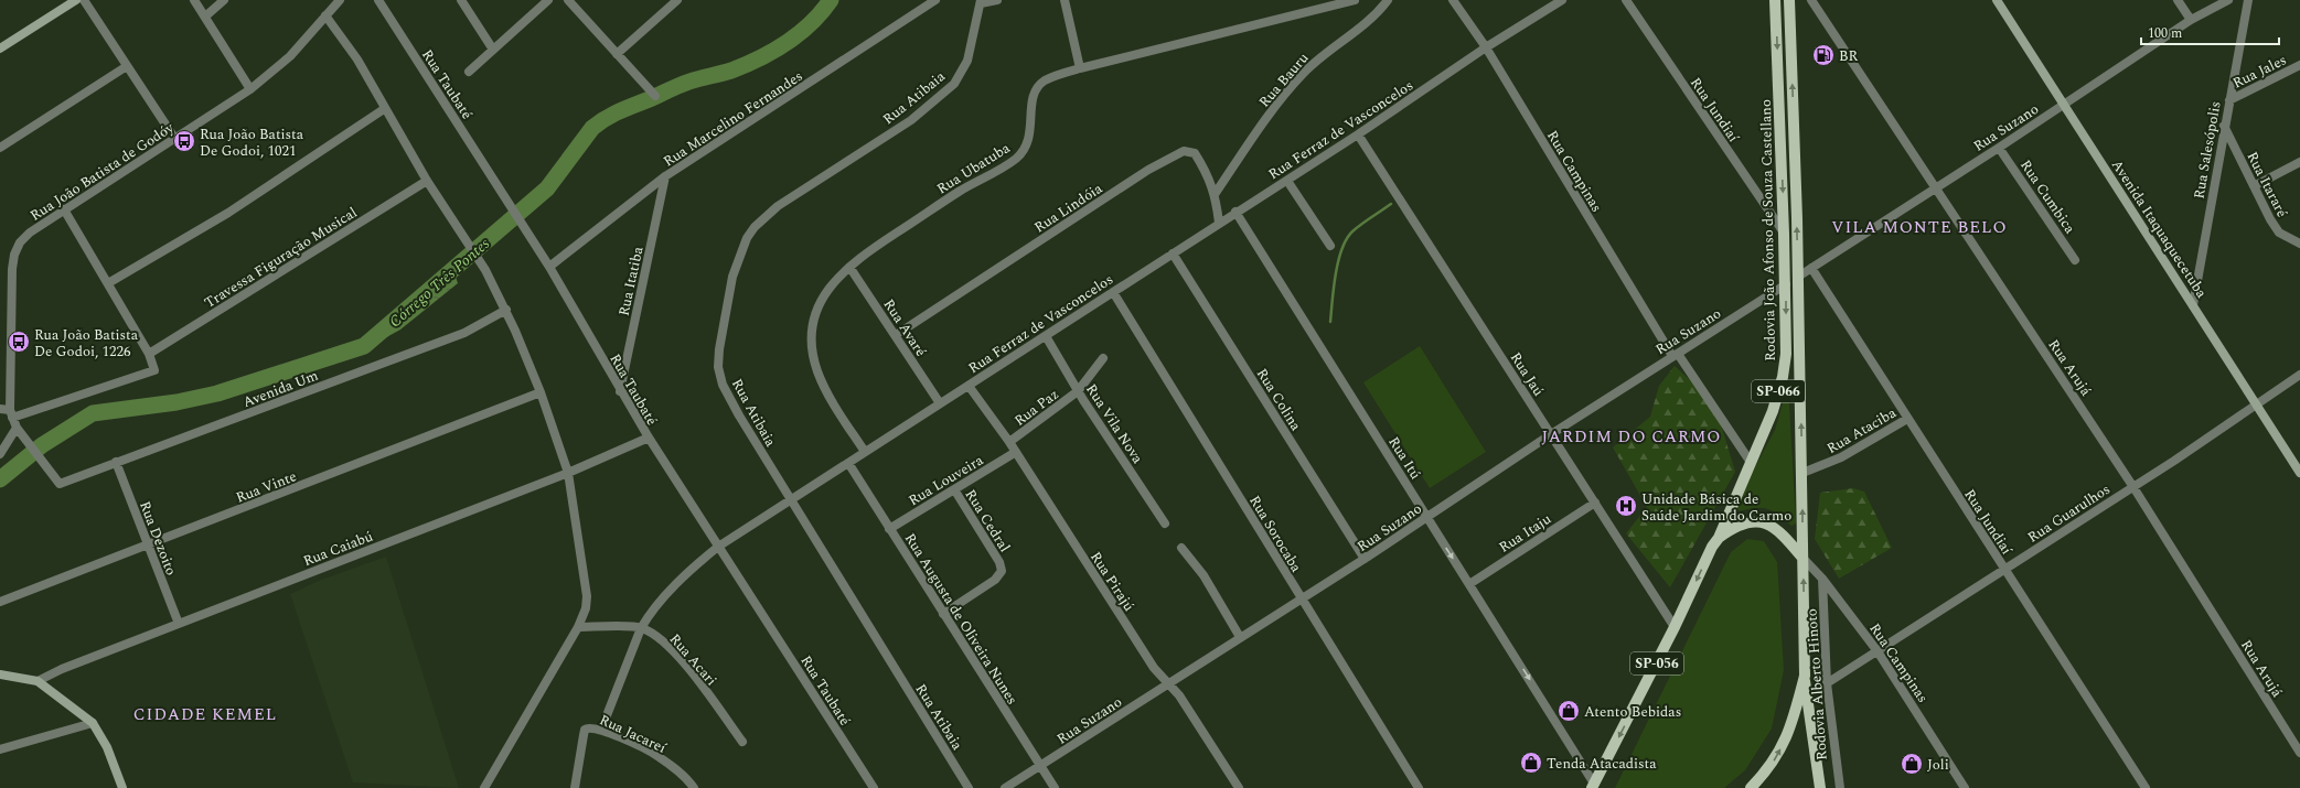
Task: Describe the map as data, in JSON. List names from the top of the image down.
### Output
{
  "streets": {
    "main road": [
      "Rodovia João Afonso de Souza Castellano",
      "SP-066",
      "SP-056",
      "Rodovia Alberto Hinoto"
    ],
    "street": [
      "Rua Jales",
      "Rua Bauru",
      "Rua Taubaté",
      "Rua Atibaia",
      "Rua Jundiaí",
      "Rua Marcelino Fernandes",
      "Rua Suzano",
      "Rua Ferraz de Vasconcelos",
      "Rua Salesópolis",
      "Rua Ubatuba",
      "Rua João Batista de Godóy",
      "Rua Campinas",
      "Rua Itararé",
      "Rua Cumbica",
      "Rua Lindóia",
      "Avenida Itaquaquecetuba",
      "Travessa Figuração Musical",
      "Rua Itatiba",
      "Rua Avaré",
      "Rua Arujá",
      "Rua Jaú",
      "Avenida Um",
      "Rua Colina",
      "Rua Paz",
      "Rua Vila Nova",
      "Rua Ataciba",
      "Rua Itú",
      "Rua Louveira",
      "Rua Vinte",
      "Rua Guarulhos",
      "Rua Cedral",
      "Rua Itaju",
      "Rua Sorocaba",
      "Rua Dezoito",
      "Rua Caiabú",
      "Rua Pirajú",
      "Rua Augusta de Oliveira Nunes",
      "Rua Acari",
      "Rua Jacareí"
    ]
  },
  "crossings": [
    ["Rua Jales", "Rua Salesópolis"],
    ["Rua Bauru", "Rua Lindóia"],
    ["Rua Taubaté", "Rua Marcelino Fernandes"],
    ["Rua Taubaté", "Rua Ferraz de Vasconcelos"],
    ["Rua Taubaté", "Rua Itatiba"],
    ["Rua Taubaté", "Rua Caiabú"],
    ["Rua Atibaia", "Rua Ferraz de Vasconcelos"],
    ["Rua Jundiaí", "Rua Suzano"],
    ["Rua Jundiaí", "Rodovia João Afonso de Souza Castellano"],
    ["Rua Jundiaí", "Rua Ataciba"],
    ["Rua Jundiaí", "Rua Guarulhos"],
    ["Rua Marcelino Fernandes", "Rua Itatiba"],
    ["Rua Suzano", "Rua Campinas"],
    ["Rua Suzano", "Rua Cumbica"],
    ["Rua Suzano", "Avenida Itaquaquecetuba"],
    ["Rua Suzano", "Rodovia João Afonso de Souza Castellano"],
    ["Rua Suzano", "Rua Arujá"],
    ["Rua Suzano", "Rua Jaú"],
    ["Rua Suzano", "Rua Colina"],
    ["Rua Suzano", "Rua Itú"],
    ["Rua Suzano", "Rua Sorocaba"],
    ["Rua Suzano", "Rua Pirajú"],
    ["Rua Suzano", "Rua Augusta de Oliveira Nunes"],
    ["Rua Ferraz de Vasconcelos", "Rua Ubatuba"],
    ["Rua Ferraz de Vasconcelos", "Rua Campinas"],
    ["Rua Ferraz de Vasconcelos", "Rua Lindóia"],
    ["Rua Ferraz de Vasconcelos", "Rua Avaré"],
    ["Rua Ferraz de Vasconcelos", "Rua Jaú"],
    ["Rua Ferraz de Vasconcelos", "Rua Colina"],
    ["Rua Ferraz de Vasconcelos", "Rua Vila Nova"],
    ["Rua Ferraz de Vasconcelos", "Rua Itú"],
    ["Rua Ferraz de Vasconcelos", "Rua Sorocaba"],
    ["Rua Ferraz de Vasconcelos", "Rua Pirajú"],
    ["Rua Ferraz de Vasconcelos", "Rua Augusta de Oliveira Nunes"],
    ["Rua Ferraz de Vasconcelos", "Rua Acari"],
    ["Rua Ferraz de Vasconcelos", "Rua Jacareí"],
    ["Rua Salesópolis", "Rua Itararé"],
    ["Rua Salesópolis", "Avenida Itaquaquecetuba"],
    ["Rua Ubatuba", "Rua Avaré"],
    ["Rua Campinas", "Rodovia João Afonso de Souza Castellano"],
    ["Rua Campinas", "Rua Guarulhos"],
    ["Rua Campinas", "Rodovia Alberto Hinoto"],
    ["Rua Lindóia", "Rua Avaré"],
    ["Avenida Itaquaquecetuba", "Rua Guarulhos"],
    ["Rodovia João Afonso de Souza Castellano", "Rua Jaú"],
    ["Rodovia João Afonso de Souza Castellano", "Rua Ataciba"],
    ["Rodovia João Afonso de Souza Castellano", "Rua Itú"],
    ["Rodovia João Afonso de Souza Castellano", "Rodovia Alberto Hinoto"],
    ["Rua Arujá", "Rua Guarulhos"],
    ["Rua Jaú", "Rua Itaju"],
    ["Avenida Um", "Rua Dezoito"],
    ["Rua Paz", "Rua Vila Nova"],
    ["Rua Paz", "Rua Pirajú"],
    ["Rua Itú", "Rua Itaju"],
    ["Rua Louveira", "Rua Cedral"],
    ["Rua Louveira", "Rua Pirajú"],
    ["Rua Louveira", "Rua Augusta de Oliveira Nunes"],
    ["Rua Vinte", "Rua Dezoito"],
    ["Rua Guarulhos", "Rodovia Alberto Hinoto"],
    ["Rua Cedral", "Rua Augusta de Oliveira Nunes"],
    ["Rua Dezoito", "Rua Caiabú"]
  ],
  "one_way": ["Rua Itú"],
  "districts": ["VILA MONTE BELO", "JARDIM DO CARMO", "CIDADE KEMEL"],
  "water": ["Córrego Três Pontes"],
  "places": {
    "fuel station": ["BR"],
    "bus stop": ["Rua João Batista De Godoi, 1021", "Rua João Batista De Godoi, 1226"],
    "hospital": ["Unidade Básica de Saúde Jardim do Carmo"],
    "shop": ["Atento Bebidas", "Tenda Atacadista", "Joli"]
  },
  "scale_bar": "100 m"
}
